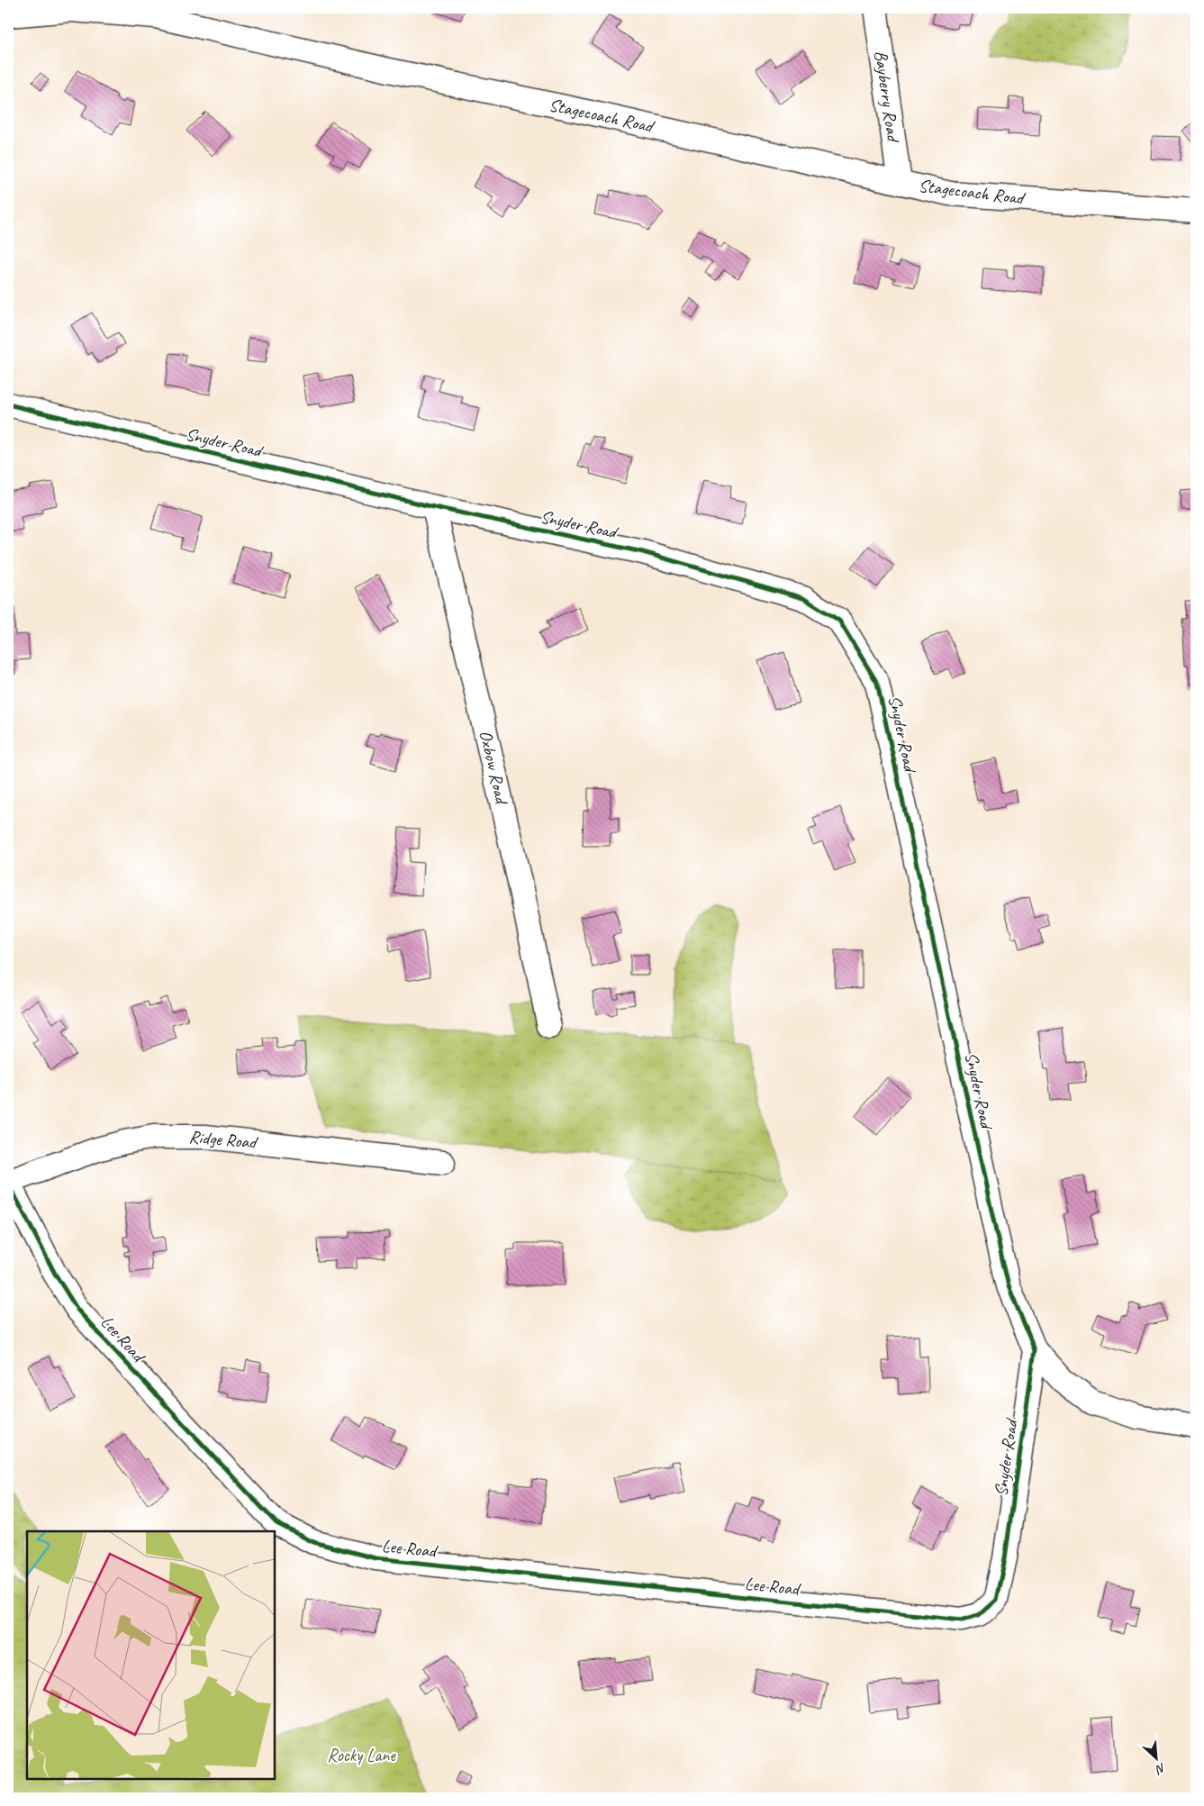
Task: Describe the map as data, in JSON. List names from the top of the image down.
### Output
{
  "streets": {
    "street": [
      "Bayberry Road",
      "Stagecoach Road",
      "Snyder Road",
      "Oxbow Road",
      "Ridge Road",
      "Lee Road"
    ]
  },
  "crossings": [
    ["Bayberry Road", "Stagecoach Road"],
    ["Snyder Road", "Oxbow Road"],
    ["Snyder Road", "Lee Road"],
    ["Ridge Road", "Lee Road"]
  ],
  "parks": ["Rocky Lane"],
  "north": "bottom right"
}
